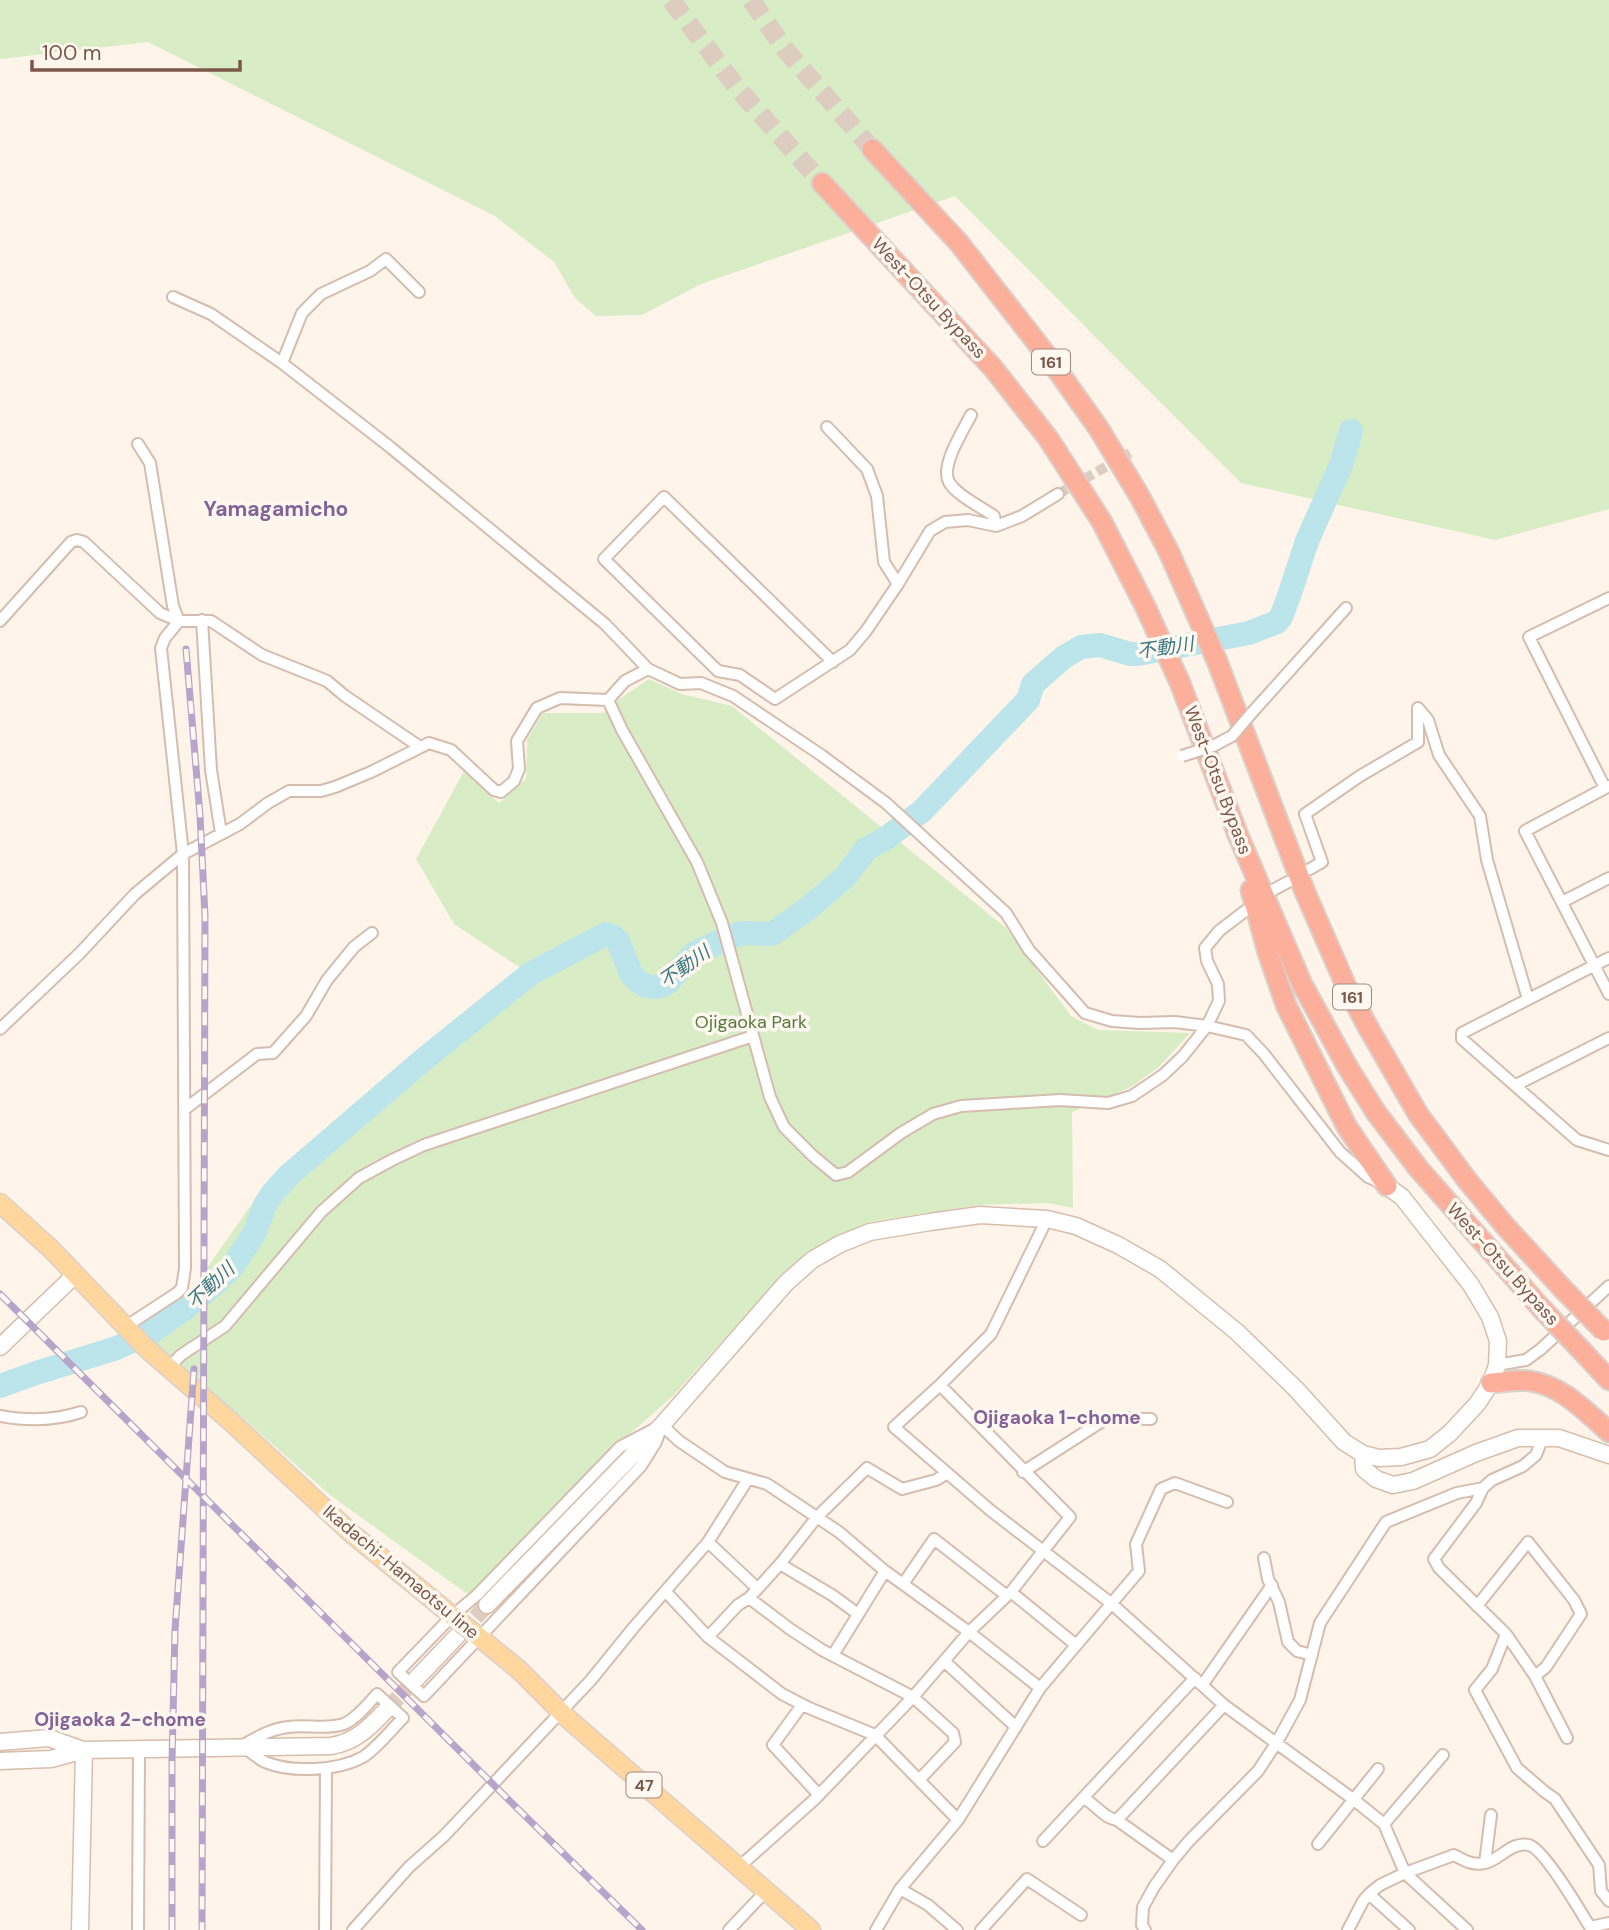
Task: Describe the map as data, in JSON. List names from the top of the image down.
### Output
{
  "streets": {
    "highway": ["West-Otsu Bypass", "161"],
    "main road": ["Ikadachi-Hamaotsu line", "47"]
  },
  "districts": ["Yamagamicho", "Ojigaoka 1-chome", "Ojigaoka 2-chome"],
  "water": ["不動川"],
  "parks": ["Ojigaoka Park"],
  "scale_bar": "100 m"
}
